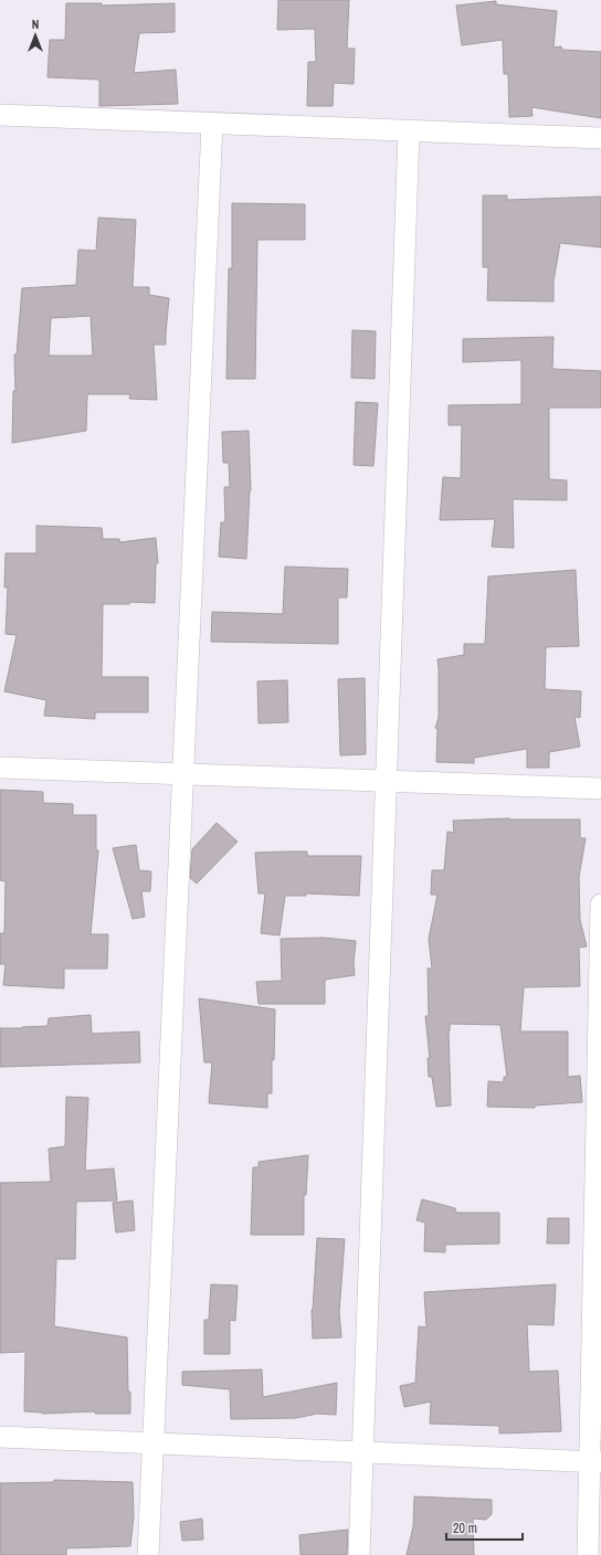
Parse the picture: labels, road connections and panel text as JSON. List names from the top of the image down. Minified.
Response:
{"scale_bar":"20 m","north":"top"}
